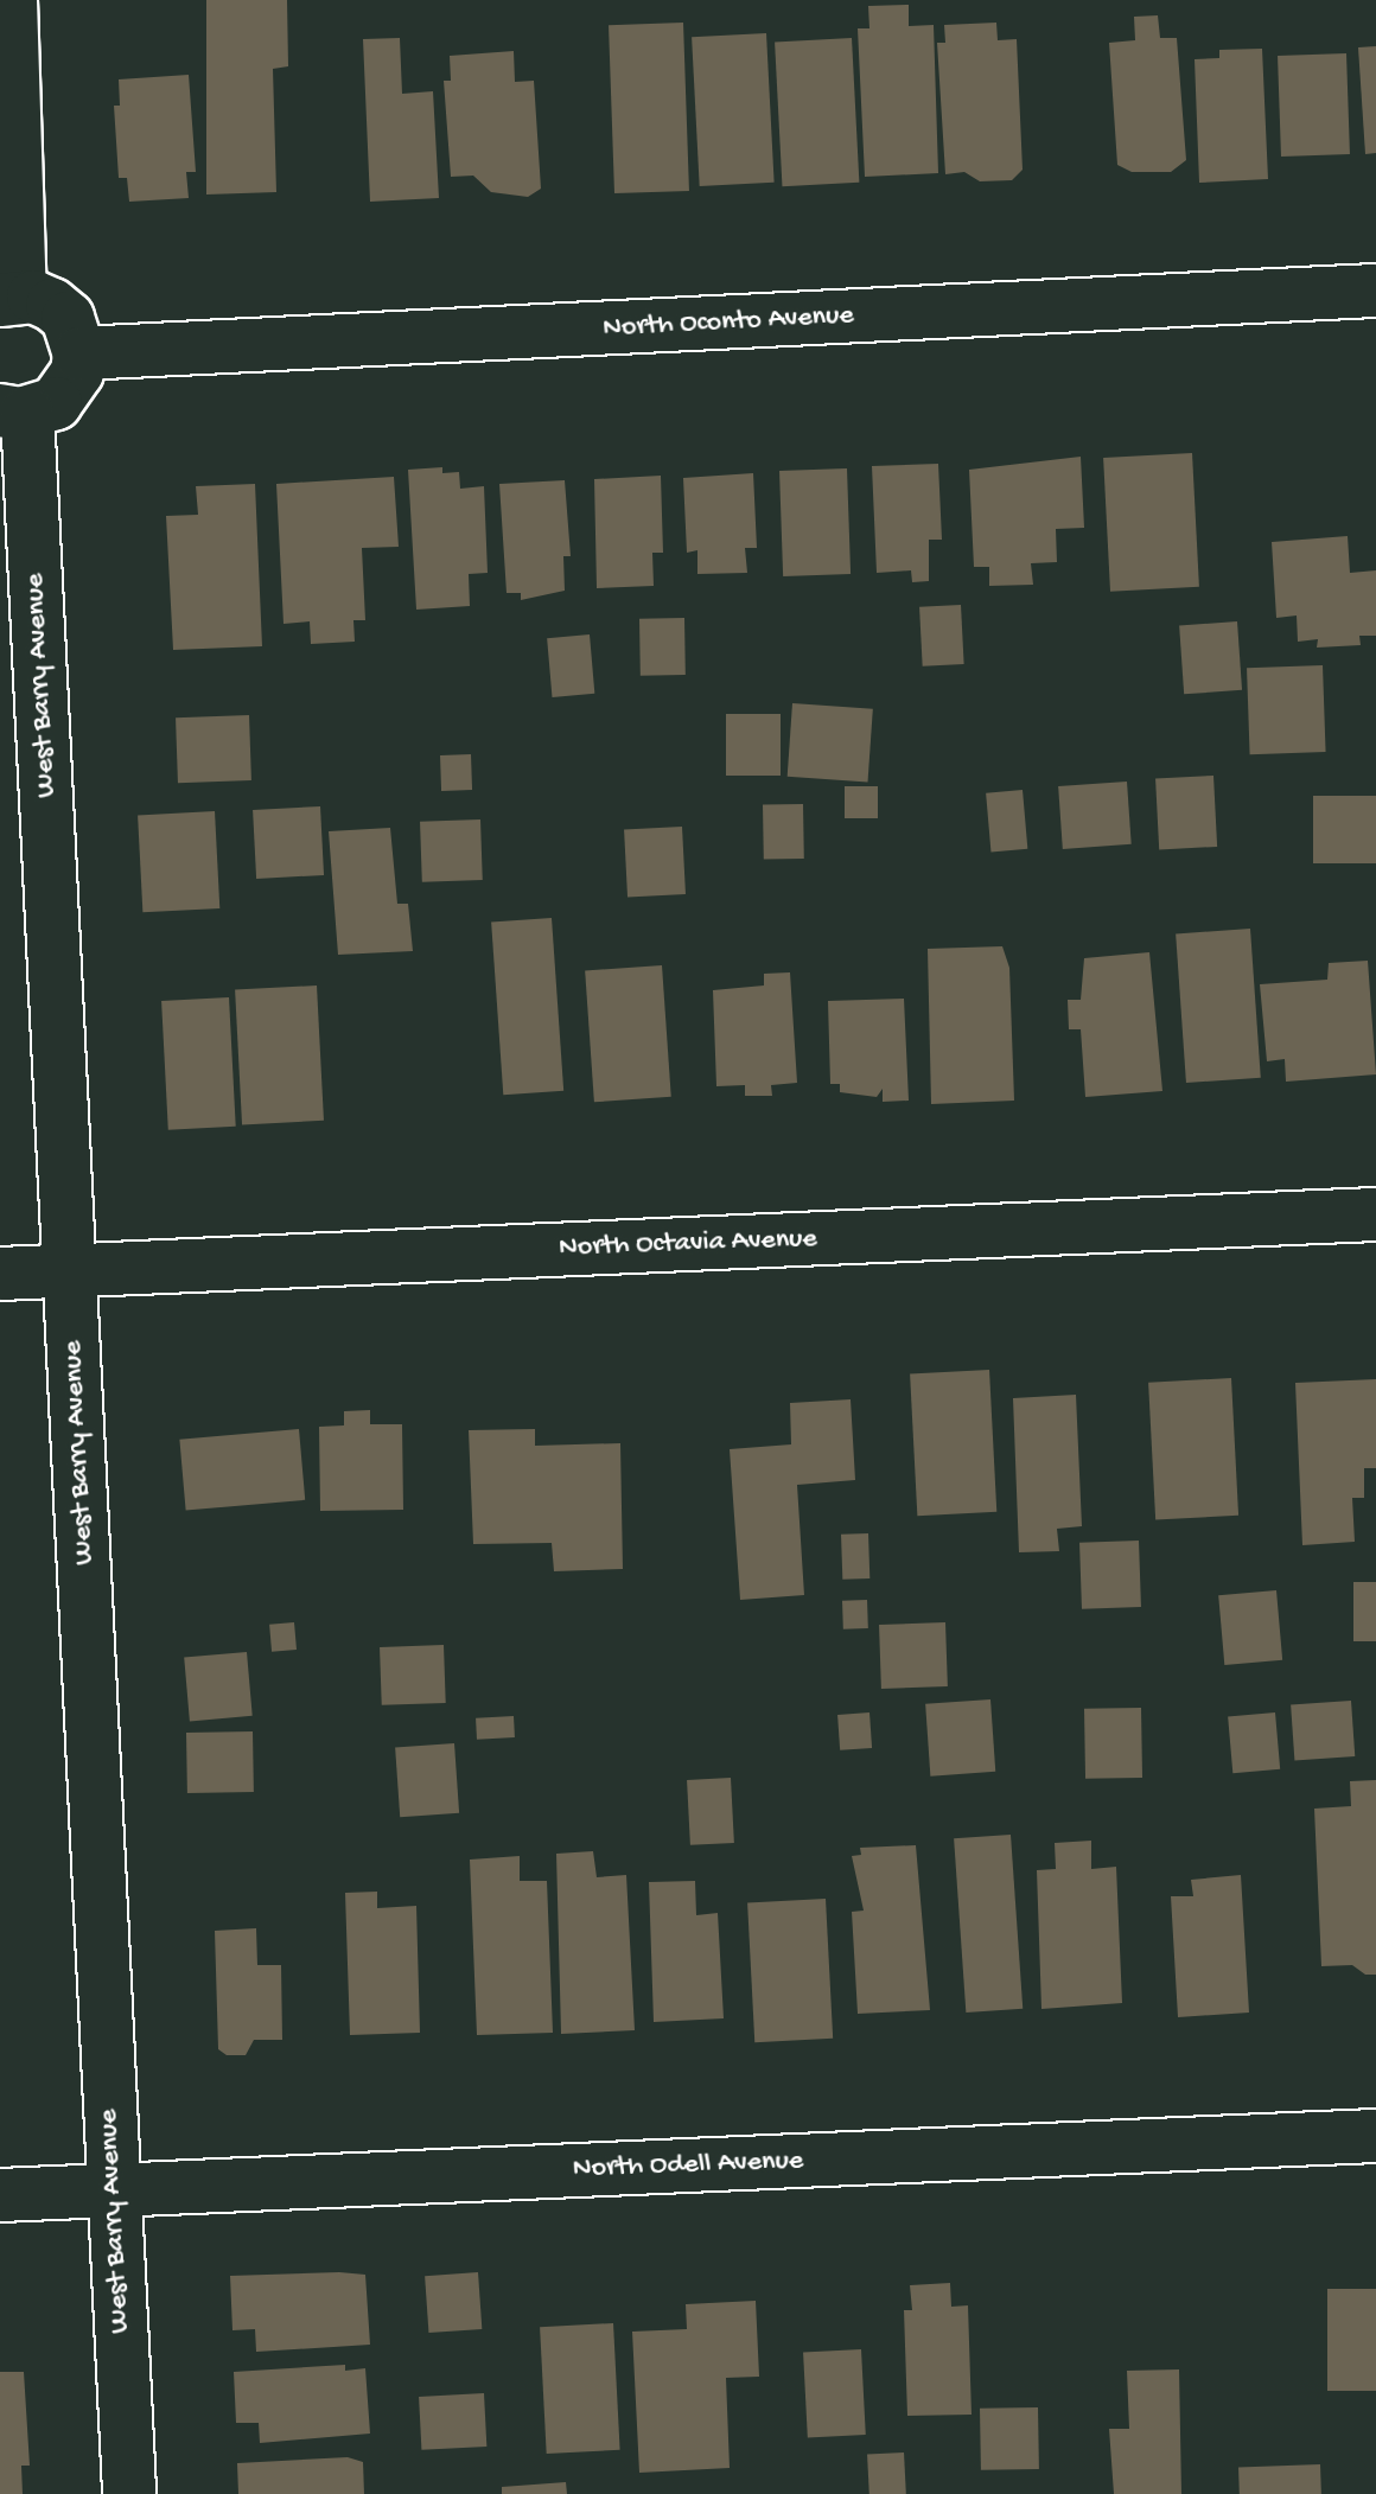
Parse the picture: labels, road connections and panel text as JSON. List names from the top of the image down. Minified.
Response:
{"streets":{"street":["North Oconto Avenue","West Barry Avenue","North Octavia Avenue","North Odell Avenue"]},"crossings":[["West Barry Avenue","North Octavia Avenue"],["West Barry Avenue","North Odell Avenue"]]}
